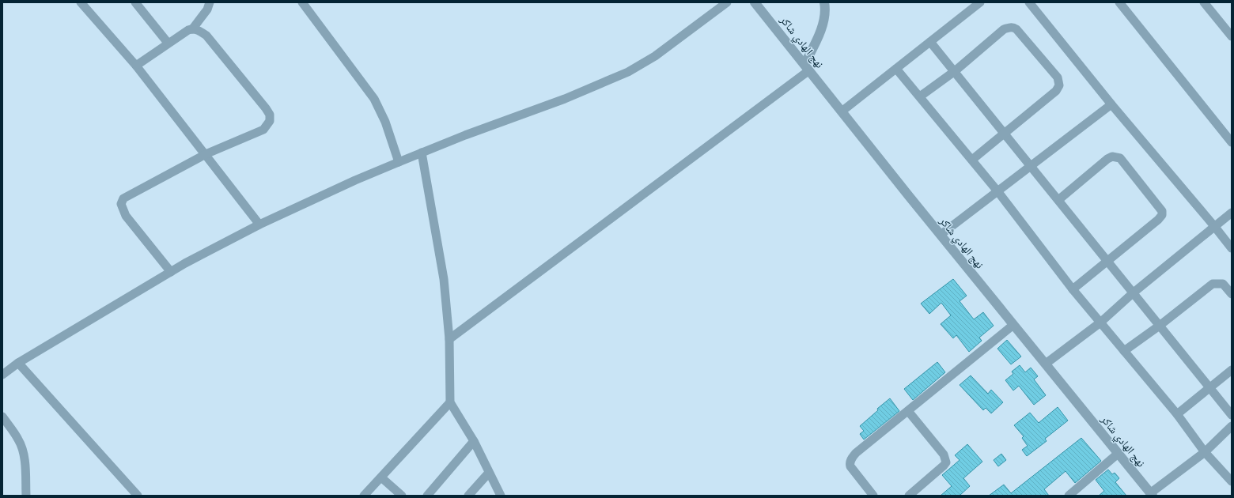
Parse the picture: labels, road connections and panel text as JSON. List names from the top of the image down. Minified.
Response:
{"streets":{"street":["نهج الهادي شاكر"]}}
